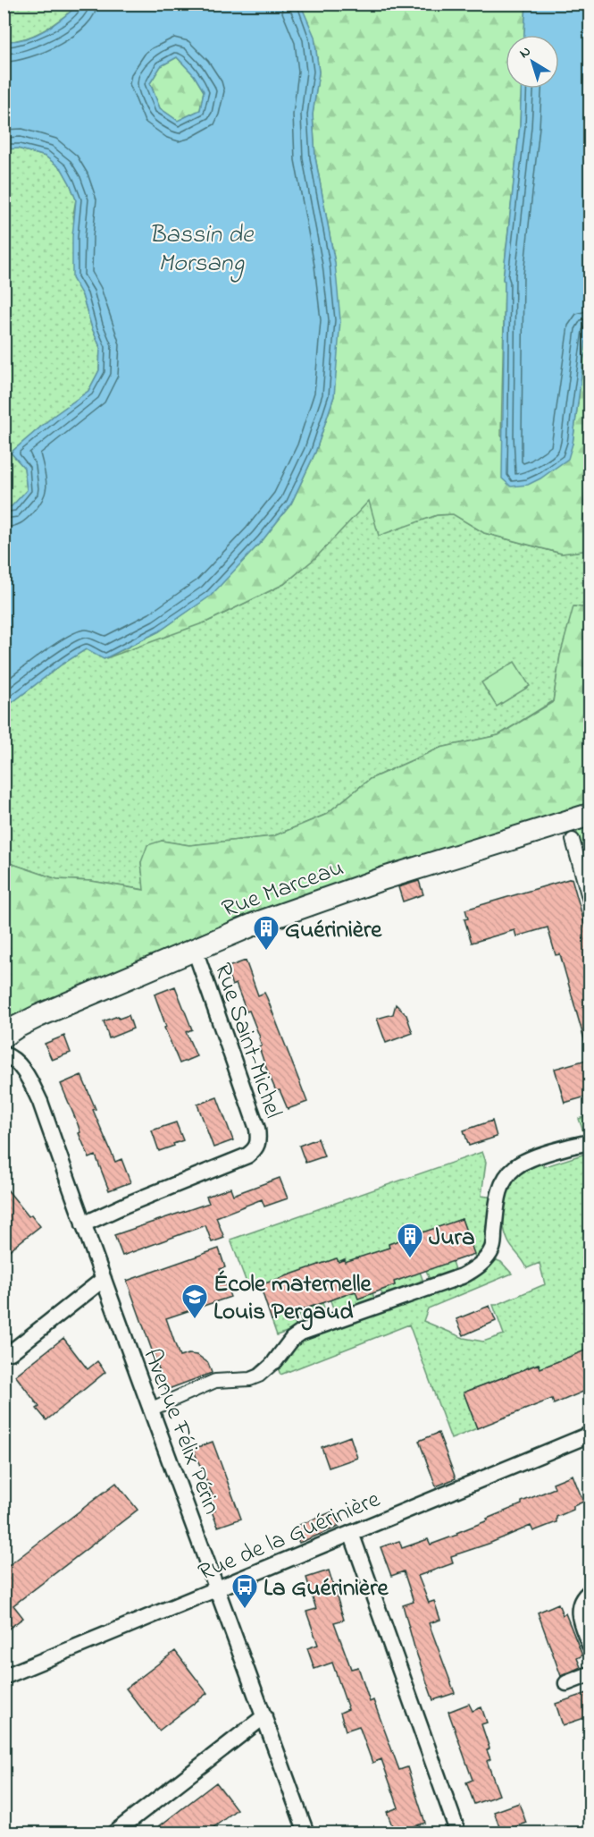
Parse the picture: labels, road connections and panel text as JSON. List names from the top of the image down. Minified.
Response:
{"streets":{"main road":["Rue Marceau"],"street":["Rue Saint-Michel","Avenue Félix Périn","Rue de la Guérinière"]},"crossings":[["Rue Marceau","Rue Saint-Michel"],["Rue Saint-Michel","Avenue Félix Périn"],["Avenue Félix Périn","Rue de la Guérinière"]],"water":["Bassin de Morsang"],"places":{"building":["Guérinière","Jura"],"school or university":["École maternelle Louis Pergaud"],"bus stop":["La Guérinière"]},"north":"top left"}
